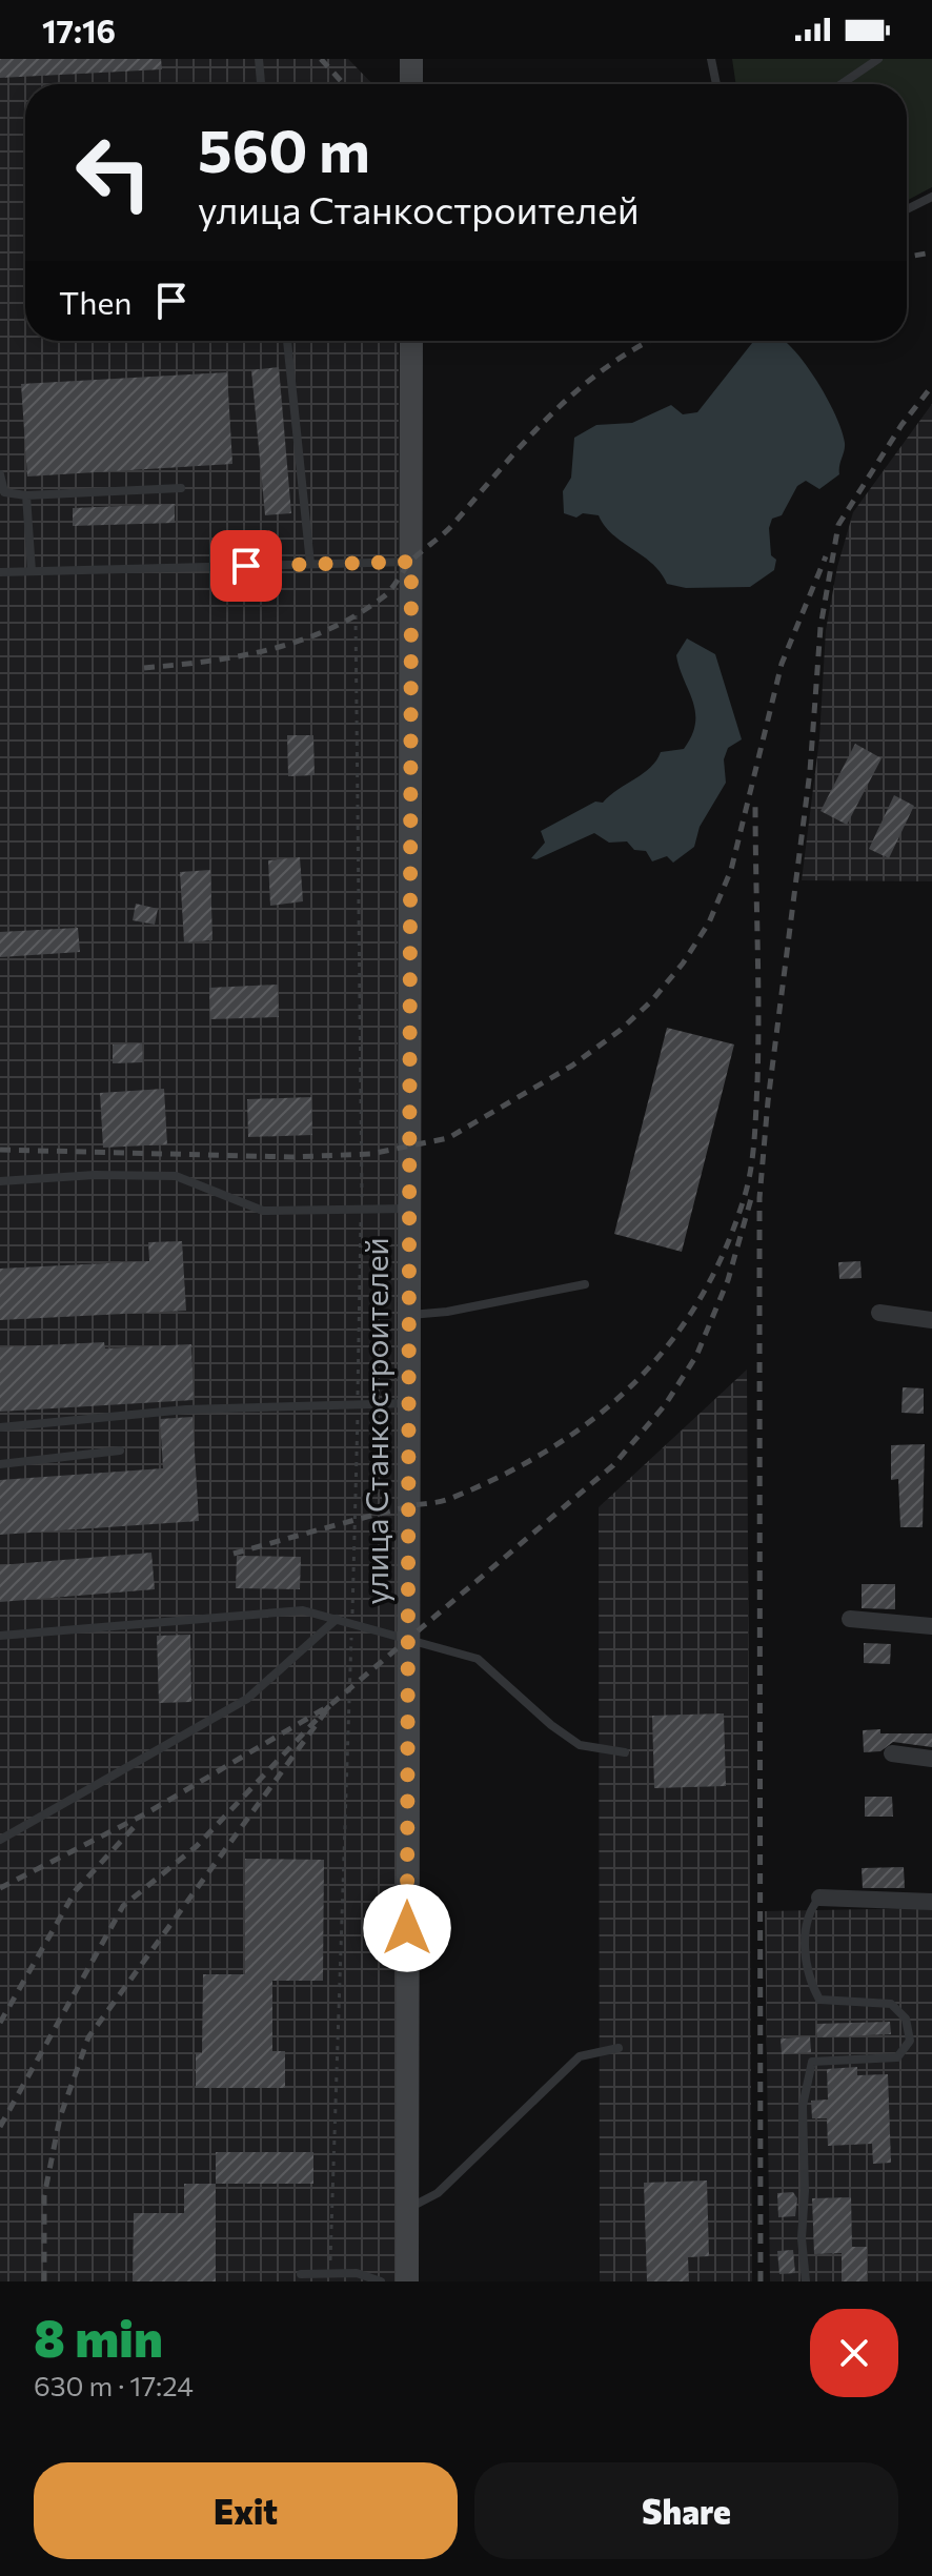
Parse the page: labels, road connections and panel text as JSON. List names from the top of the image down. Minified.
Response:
{"streets":{"main road":["улица Станкостроителей"]},"page":{"status":"17:16","turn":["560 m","улица Станкостроителей"],"then":"Then","heading":["8 min","630 m · 17:24"],"buttons":["Exit","Share"]}}
